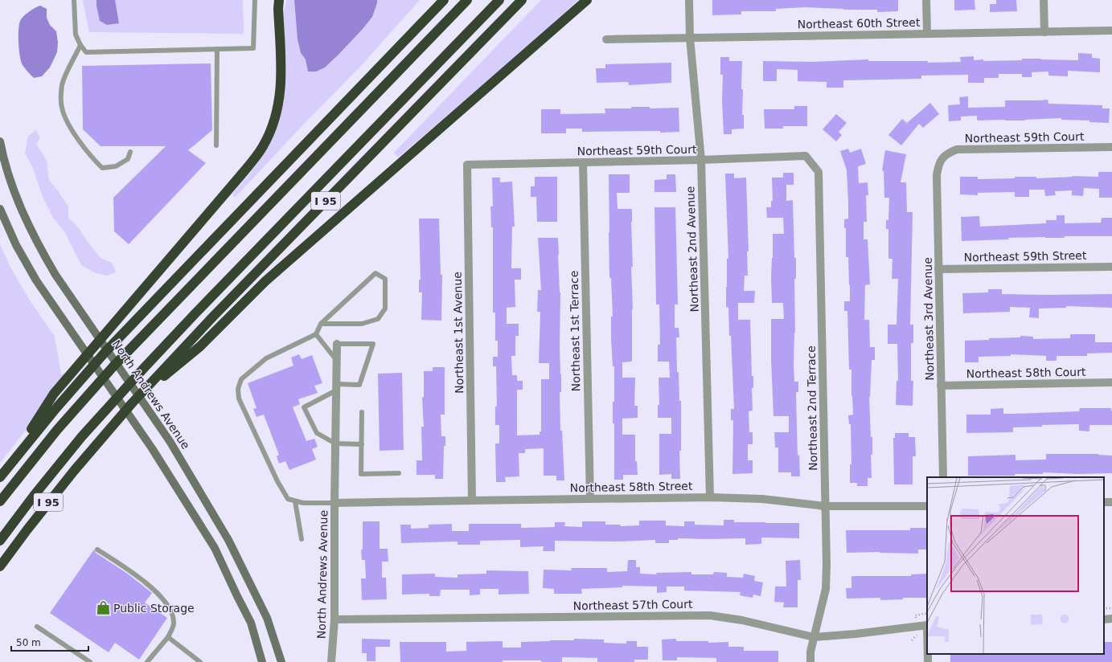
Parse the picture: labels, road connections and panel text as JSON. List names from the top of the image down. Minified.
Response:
{"streets":{"highway":["I 95"],"main road":["North Andrews Avenue"],"street":["Northeast 60th Street","Northeast 59th Court","Northeast 2nd Avenue","Northeast 59th Street","Northeast 3rd Avenue","Northeast 1st Terrace","Northeast 1st Avenue","Northeast 58th Court","Northeast 2nd Terrace","Northeast 58th Street","Northeast 57th Court"]},"crossings":[["Northeast 60th Street","Northeast 2nd Avenue"],["Northeast 59th Court","Northeast 2nd Avenue"],["Northeast 59th Court","Northeast 3rd Avenue"],["Northeast 59th Court","Northeast 1st Terrace"],["Northeast 59th Court","Northeast 1st Avenue"],["Northeast 59th Court","Northeast 2nd Terrace"],["Northeast 2nd Avenue","Northeast 58th Street"],["Northeast 59th Street","Northeast 3rd Avenue"],["Northeast 3rd Avenue","Northeast 58th Court"],["Northeast 1st Terrace","Northeast 58th Street"],["Northeast 1st Avenue","Northeast 58th Street"],["North Andrews Avenue","Northeast 58th Street"],["North Andrews Avenue","Northeast 57th Court"],["Northeast 2nd Terrace","Northeast 58th Street"],["Northeast 2nd Terrace","Northeast 57th Court"]],"places":{"shop":["Public Storage"]},"scale_bar":"50 m"}
